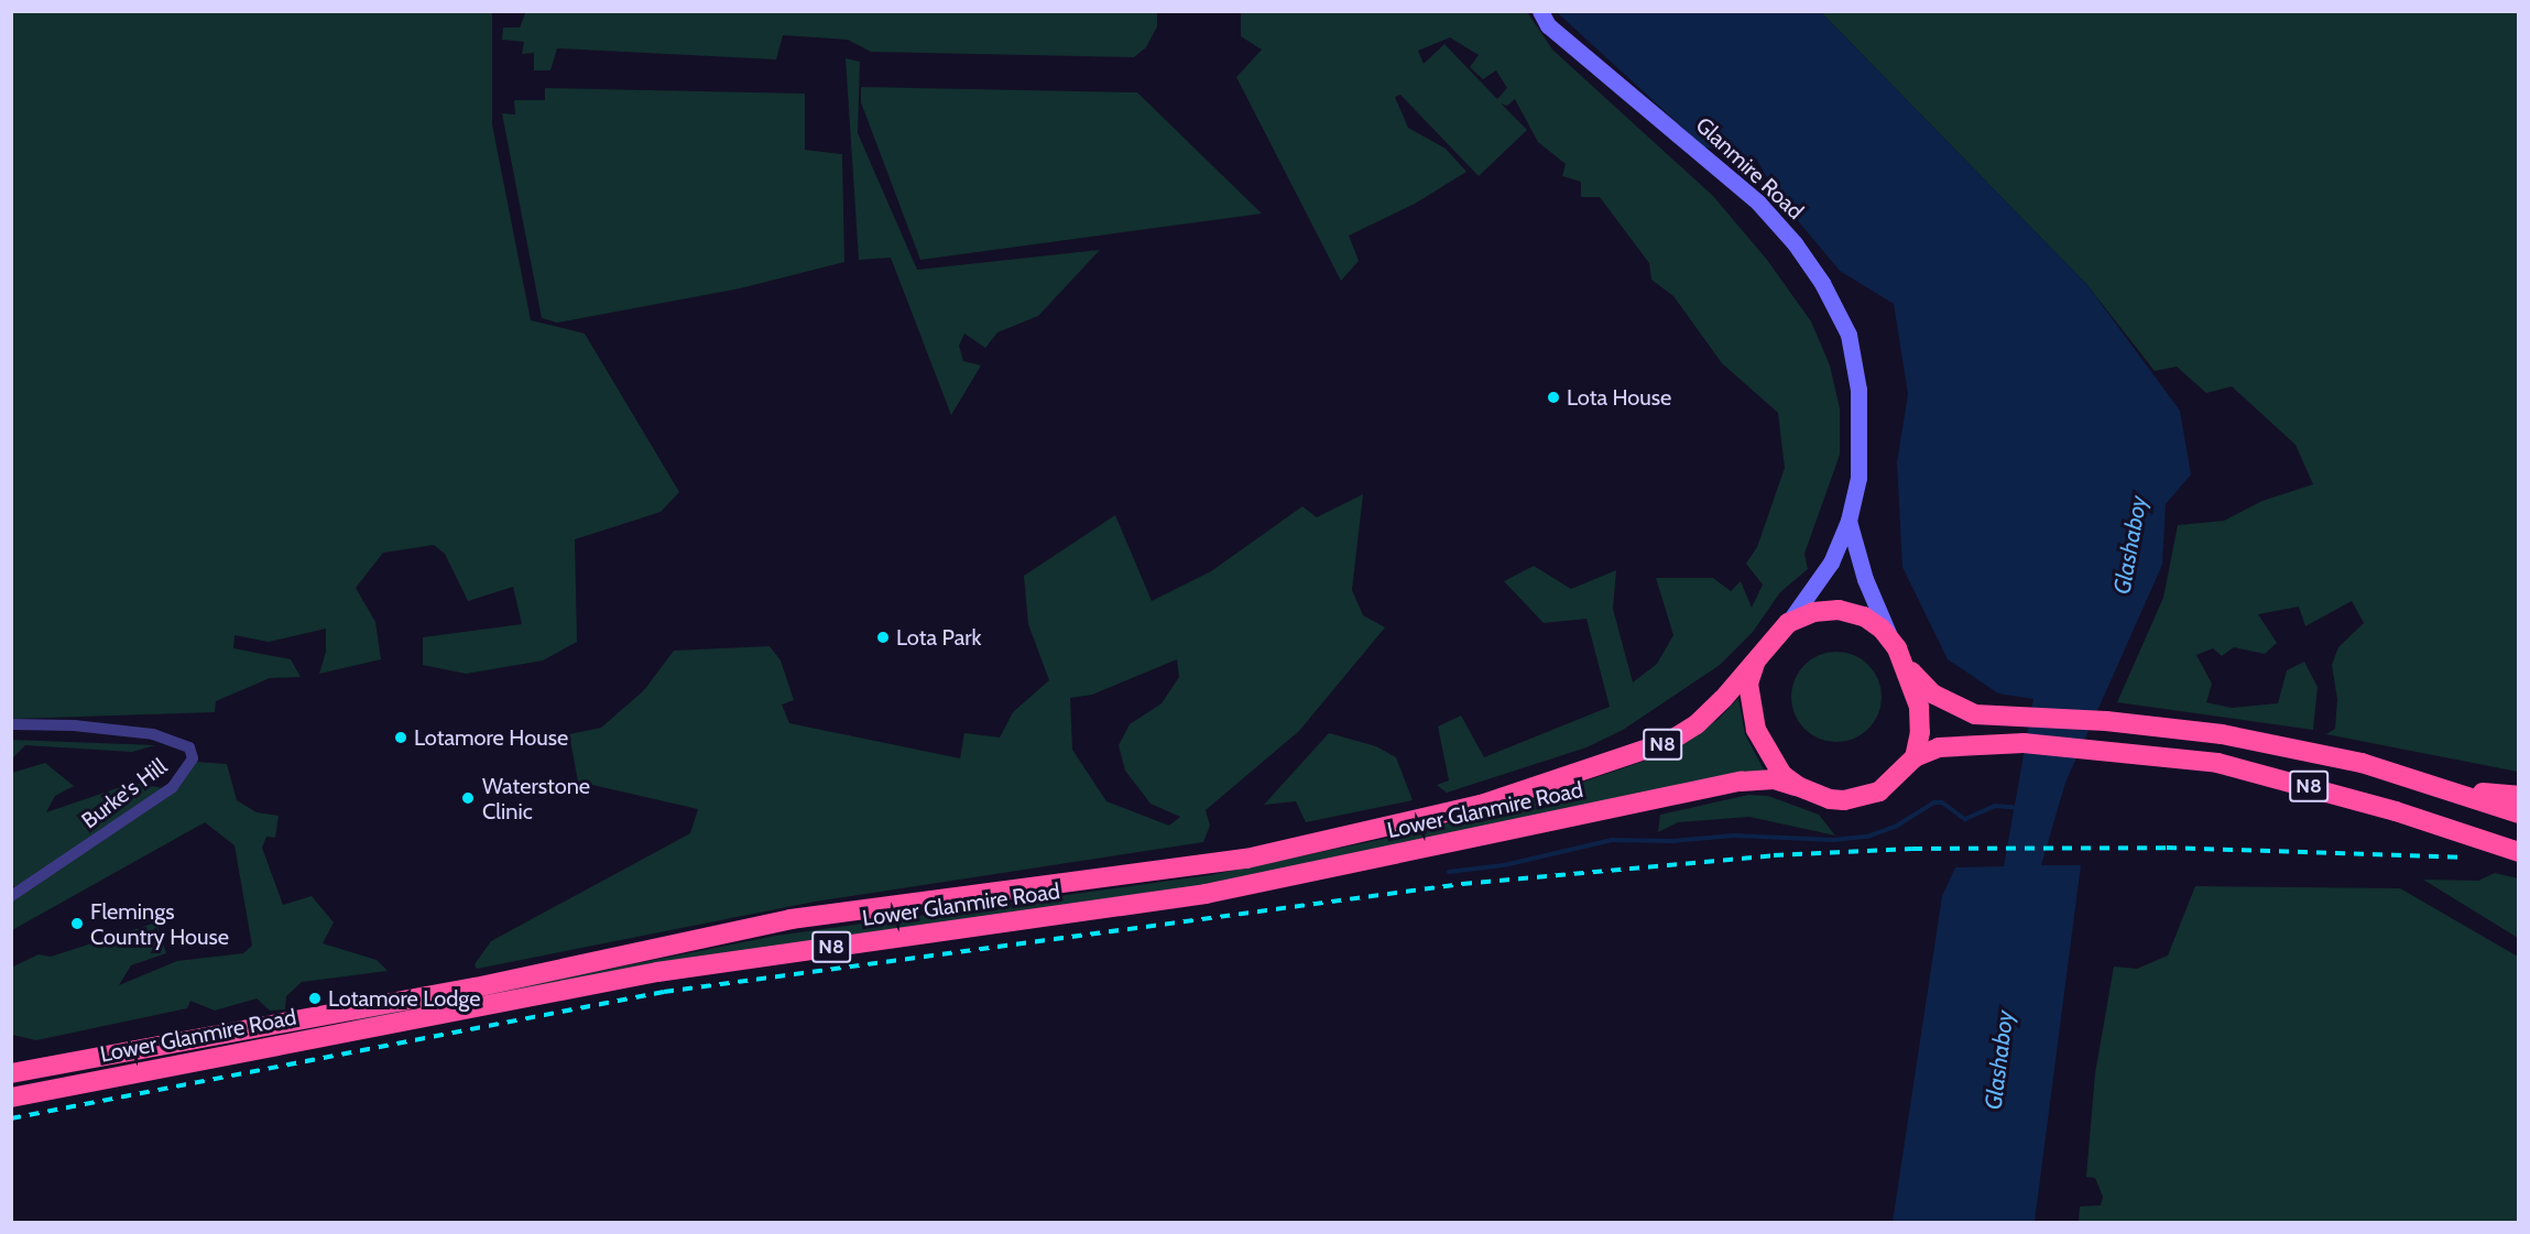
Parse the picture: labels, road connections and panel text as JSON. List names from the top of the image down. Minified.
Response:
{"streets":{"highway":["N8","Lower Glanmire Road"],"main road":["Glanmire Road"],"street":["Burke's Hill"]},"crossings":[["Glanmire Road","N8"],["Glanmire Road","Lower Glanmire Road"],["N8","Lower Glanmire Road"]],"water":["Glashaboy"],"places":["Lota House","Lota Park","Lotamore House","Waterstone Clinic","Flemings Country House","Lotamore Lodge"]}
